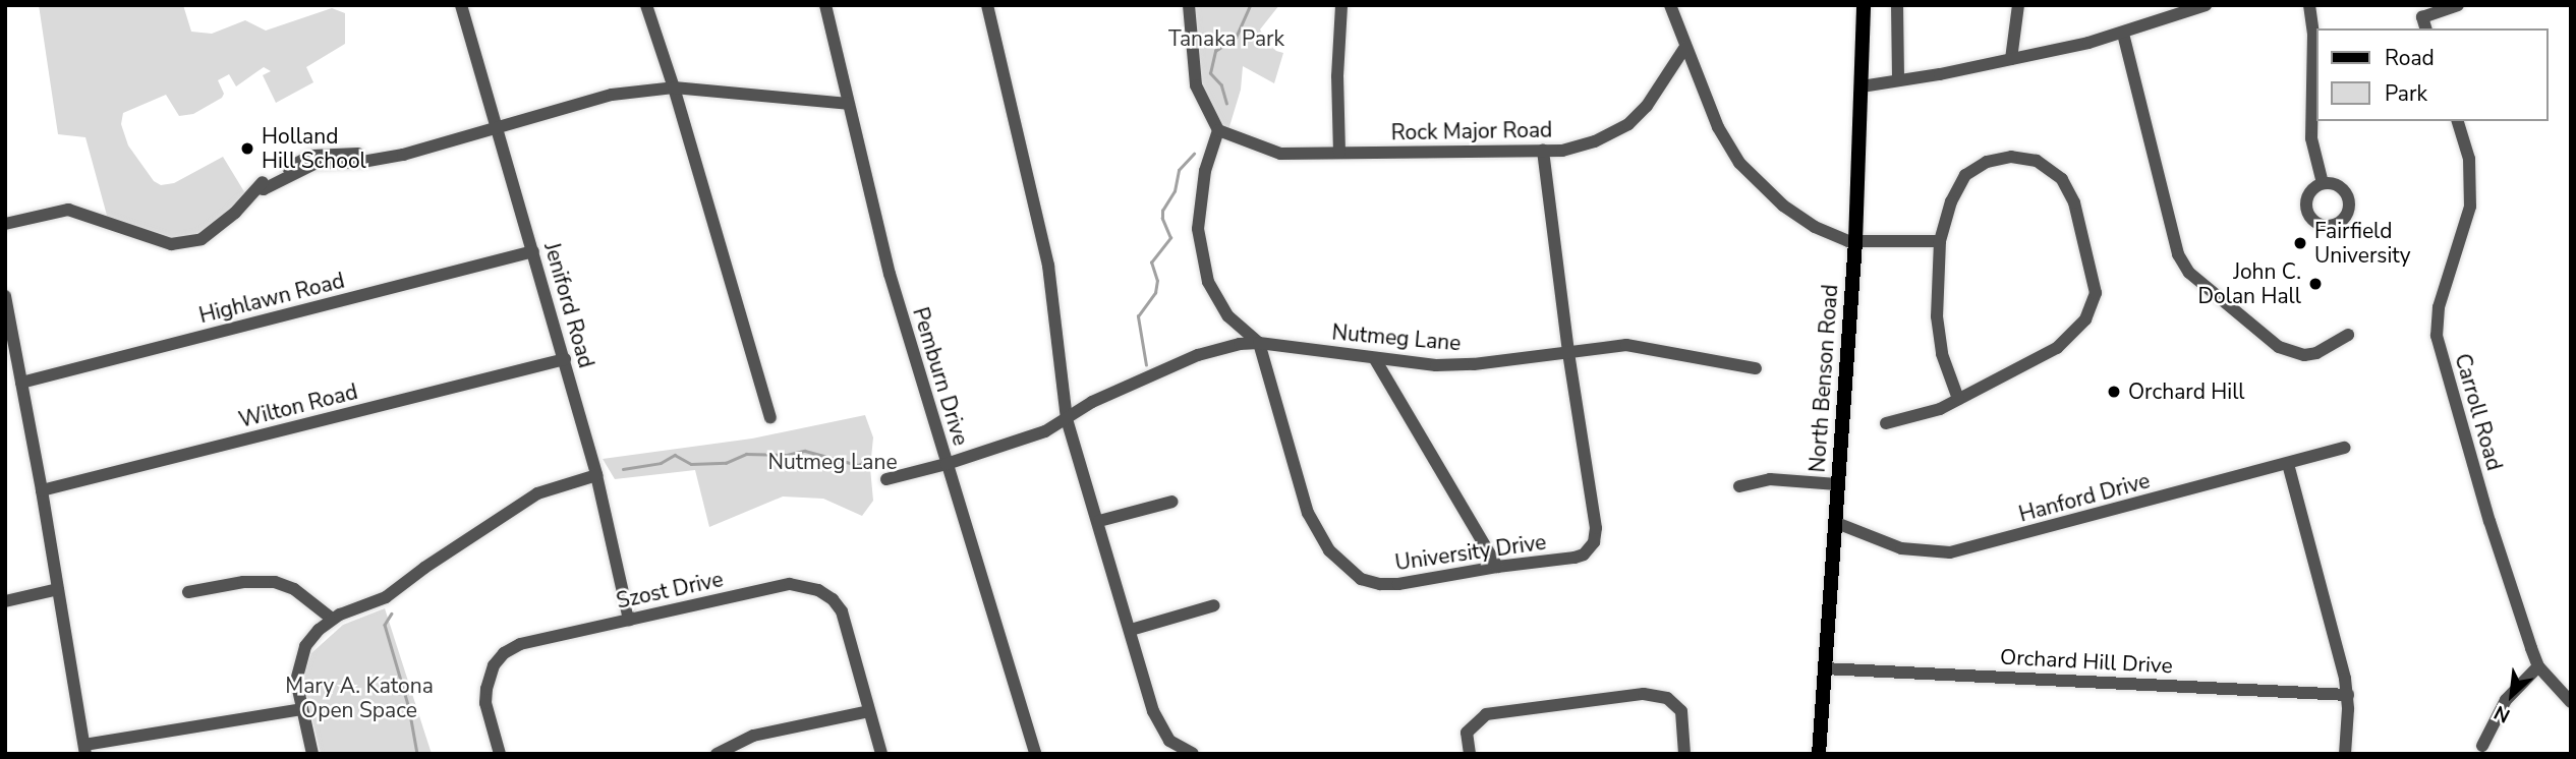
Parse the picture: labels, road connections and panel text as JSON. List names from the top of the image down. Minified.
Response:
{"streets":{"main road":["North Benson Road"],"street":["Rock Major Road","Highlawn Road","Jeniford Road","Nutmeg Lane","Pemburn Drive","Wilton Road","Carroll Road","Hanford Drive","University Drive","Szost Drive","Orchard Hill Drive"]},"crossings":[["Highlawn Road","Jeniford Road"],["Jeniford Road","Wilton Road"],["Jeniford Road","Szost Drive"],["Nutmeg Lane","Pemburn Drive"],["Nutmeg Lane","University Drive"],["North Benson Road","Hanford Drive"],["North Benson Road","Orchard Hill Drive"]],"parks":["Tanaka Park","Nutmeg Lane","Mary A. Katona Open Space"],"places":["Holland Hill School","Fairfield University","John C. Dolan Hall","Orchard Hill"],"legend":["Road","Park"],"north":"bottom left"}
